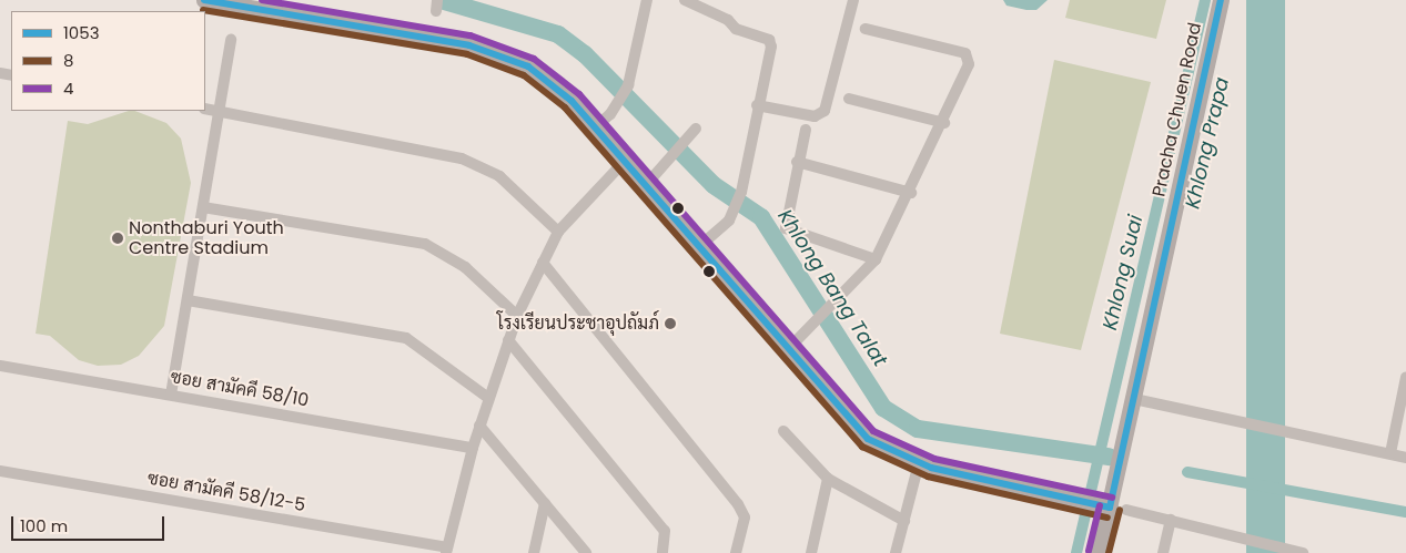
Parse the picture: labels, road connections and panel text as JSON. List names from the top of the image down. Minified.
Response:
{"streets":{"main road":["Pracha Chuen Road"],"street":["ซอย สามัคคี 58/10","ซอย สามัคคี 58/12-5"]},"water":["Khlong Prapa","Khlong Suai","Khlong Bang Talat"],"places":["Nonthaburi Youth Centre Stadium","โรงเรียนประชาอุปถัมภ์"],"lines":["transit line 1053","transit line 4","transit line 8"],"legend":["1053","8","4"],"scale_bar":"100 m"}
